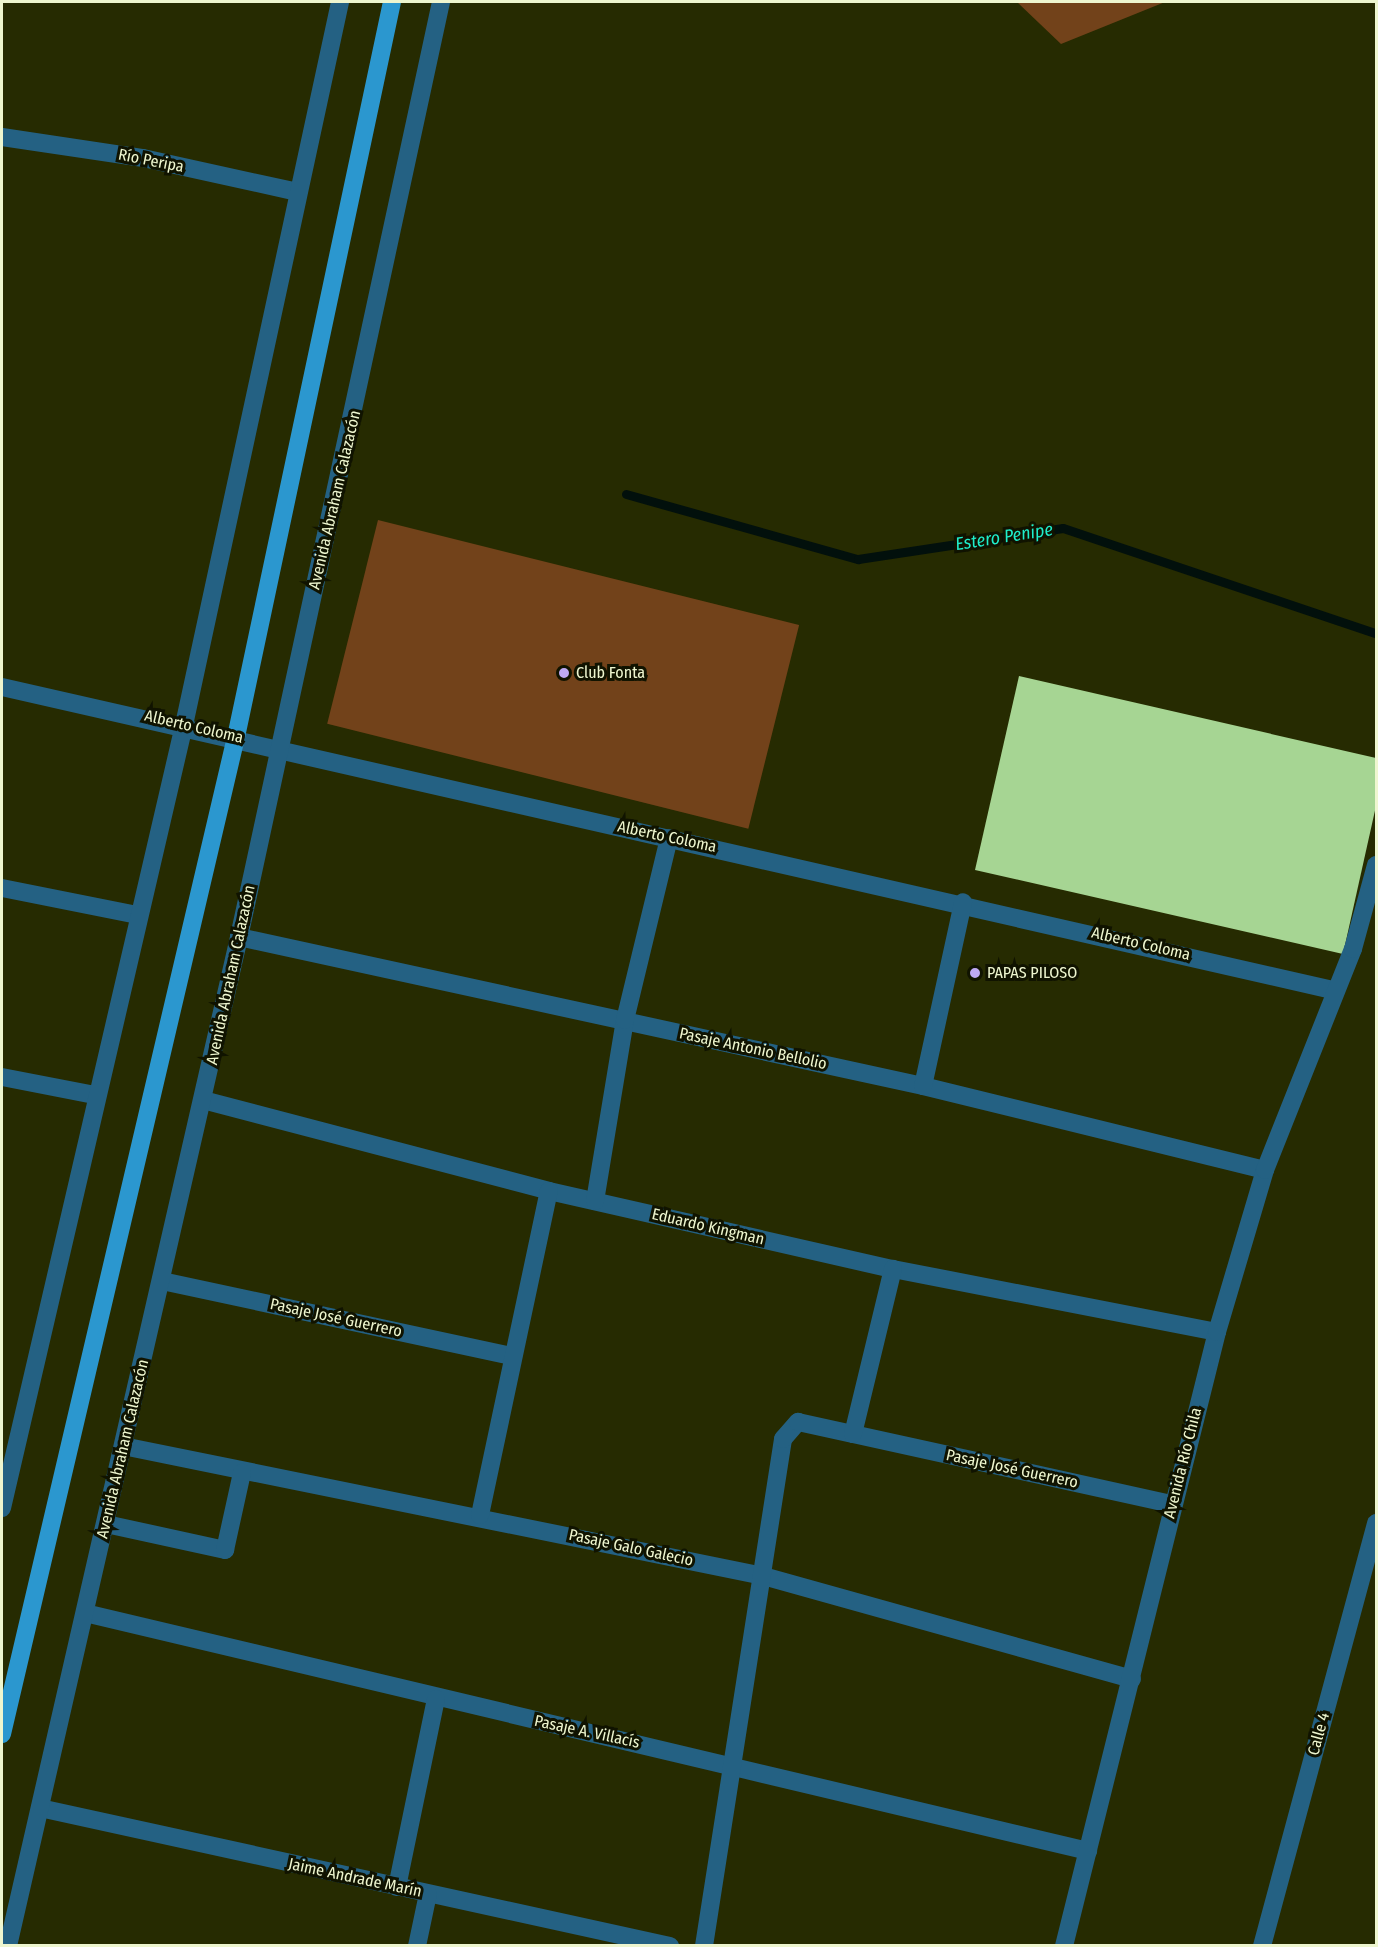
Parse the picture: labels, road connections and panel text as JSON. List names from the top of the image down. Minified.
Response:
{"streets":{"street":["Río Peripa","Avenida Abraham Calazacón","Alberto Coloma","Pasaje Antonio Bellolio","Eduardo Kingman","Pasaje José Guerrero","Avenida Río Chila","Pasaje Galo Galecio","Pasaje A. Villacís","Calle 4","Jaime Andrade Marín"]},"crossings":[["Avenida Abraham Calazacón","Alberto Coloma"],["Avenida Abraham Calazacón","Pasaje Antonio Bellolio"],["Avenida Abraham Calazacón","Eduardo Kingman"],["Avenida Abraham Calazacón","Pasaje José Guerrero"],["Avenida Abraham Calazacón","Pasaje Galo Galecio"],["Avenida Abraham Calazacón","Pasaje A. Villacís"],["Avenida Abraham Calazacón","Jaime Andrade Marín"],["Alberto Coloma","Avenida Río Chila"],["Pasaje Antonio Bellolio","Avenida Río Chila"],["Eduardo Kingman","Avenida Río Chila"],["Pasaje José Guerrero","Avenida Río Chila"],["Pasaje José Guerrero","Pasaje Galo Galecio"],["Pasaje José Guerrero","Pasaje A. Villacís"],["Avenida Río Chila","Pasaje Galo Galecio"],["Avenida Río Chila","Pasaje A. Villacís"]],"water":["Estero Penipe"],"places":["Club Fonta","PAPAS PILOSO"]}
